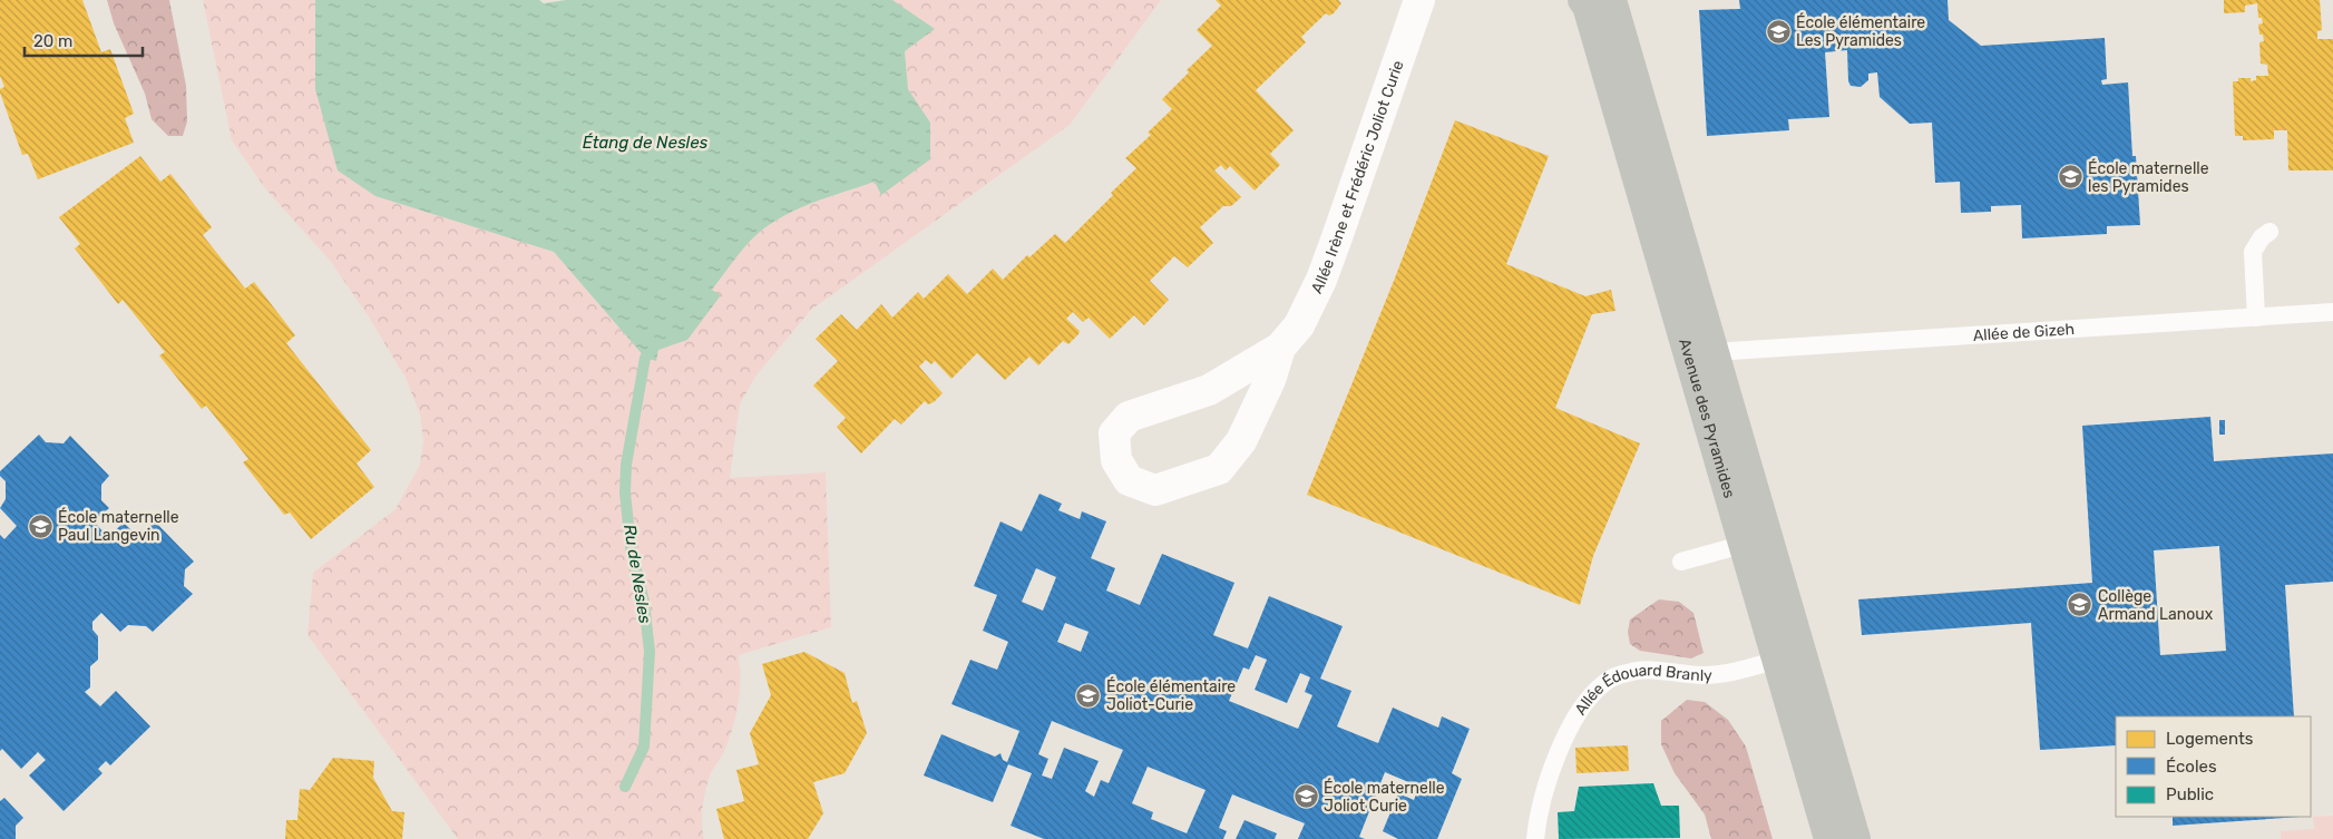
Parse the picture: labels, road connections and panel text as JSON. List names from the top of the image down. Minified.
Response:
{"streets":{"main road":["Avenue des Pyramides"],"street":["Allée Irène et Frédéric Joliot Curie"],"lane":["Allée de Gizeh","Allée Édouard Branly"]},"crossings":[["Allée de Gizeh","Avenue des Pyramides"],["Avenue des Pyramides","Allée Édouard Branly"]],"water":["Étang de Nesles","Ru de Nesles"],"places":{"school or university":["École élémentaire Les Pyramides","École maternelle les Pyramides","École maternelle Paul Langevin","Collège Armand Lanoux","École élémentaire Joliot-Curie","École maternelle Joliot Curie"]},"legend":["Logements","Écoles","Public"],"scale_bar":"20 m"}
